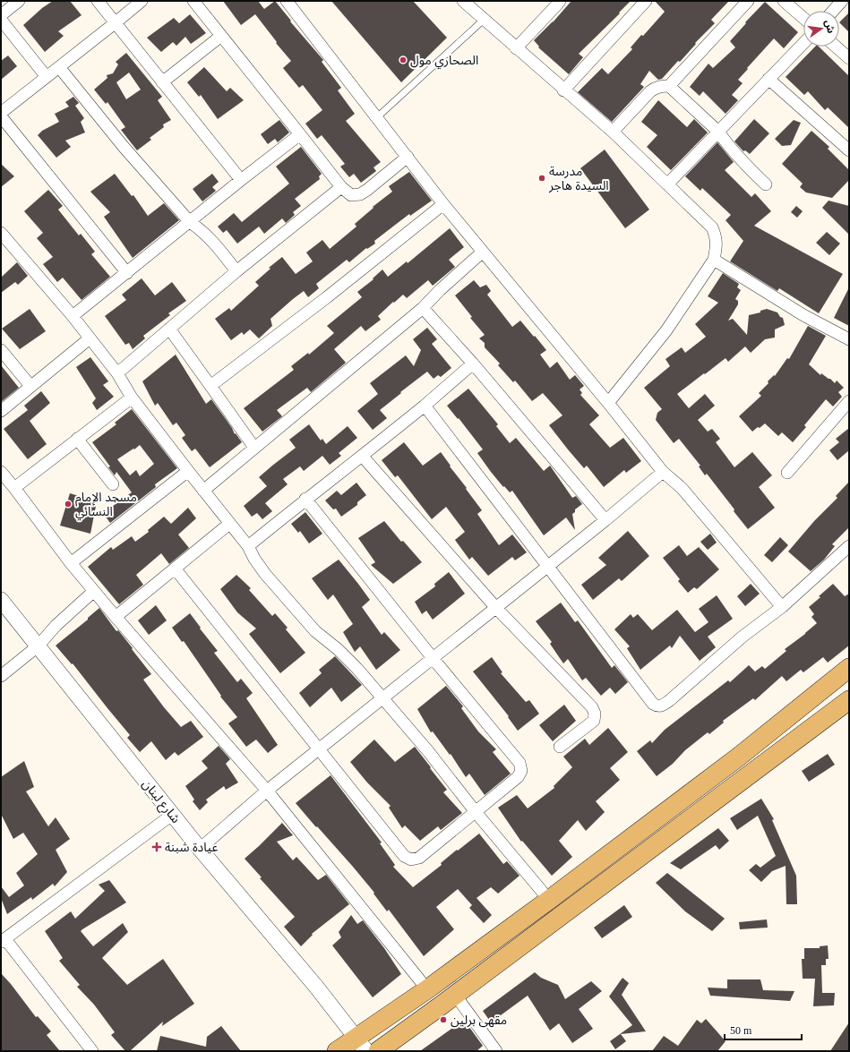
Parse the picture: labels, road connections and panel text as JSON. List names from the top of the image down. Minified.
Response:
{"streets":{"street":["شارع لبنان"]},"places":{"other":["الصحاري مول","مدرسة السيدة هاجر","مسجد الإمام النسائي","مقهى برلين"],"health":["عيادة شبنة"]},"scale_bar":"50 m","north":"right"}
